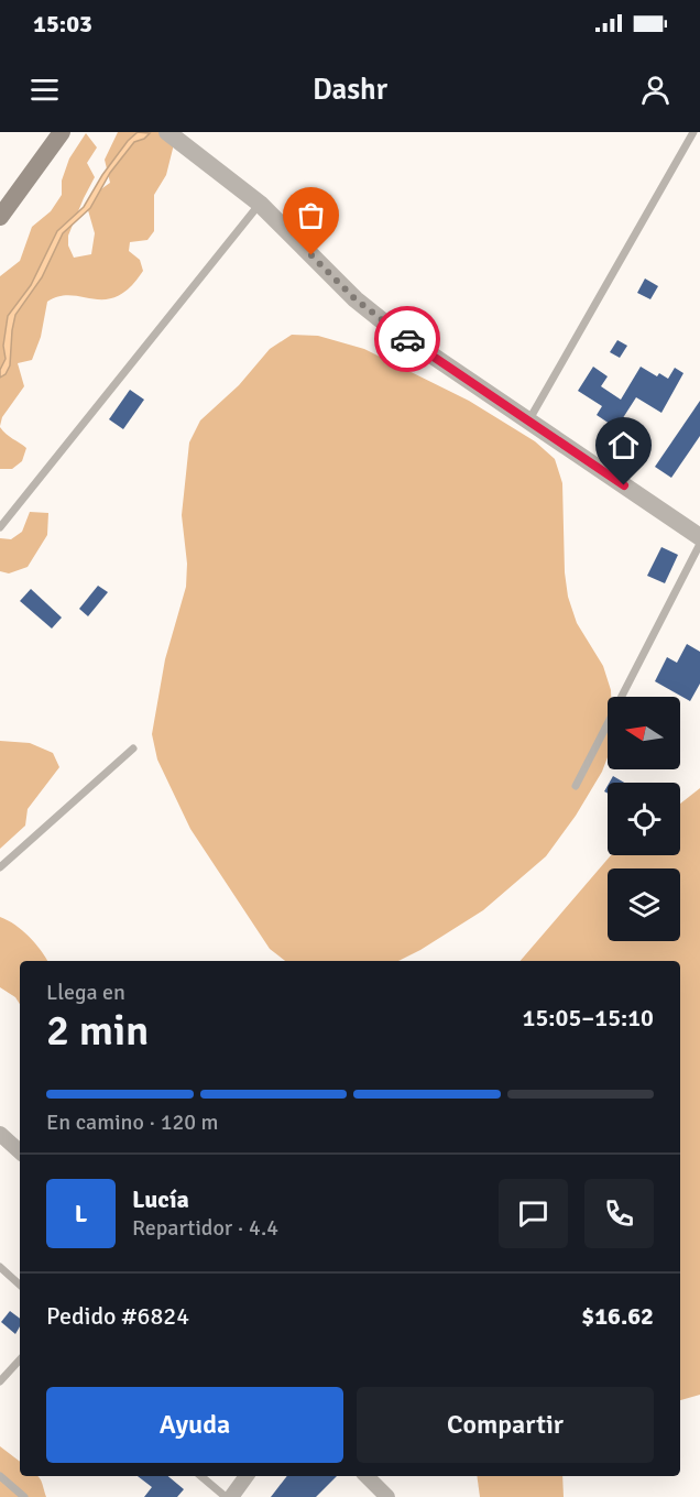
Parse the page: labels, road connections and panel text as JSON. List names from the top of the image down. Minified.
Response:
{"north":"left","page":{"status":"15:03","header":"Dashr","heading":["2 min","Llega en","15:05–15:10"],"panel":["Lucía","Repartidor · 4.4","Pedido #6824","$16.62"],"bar":"En camino · 120 m","round":"L","buttons":["Ayuda","Compartir"]}}
